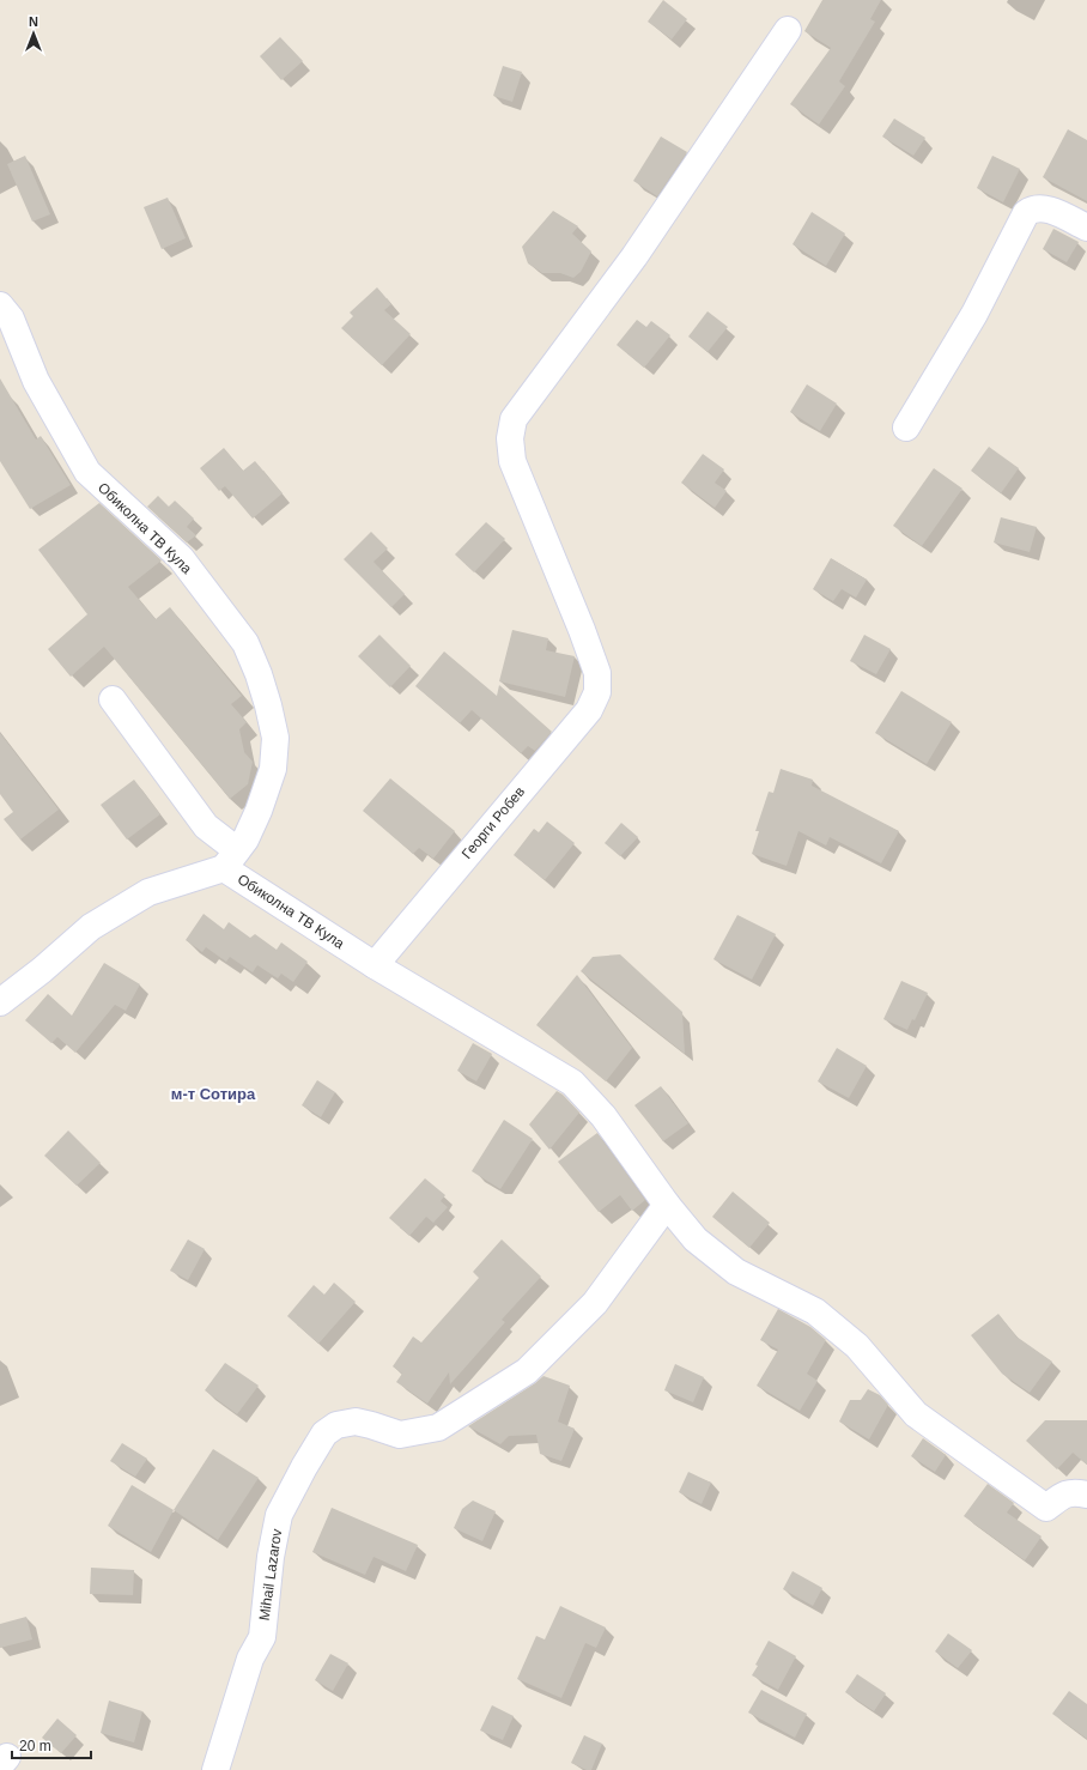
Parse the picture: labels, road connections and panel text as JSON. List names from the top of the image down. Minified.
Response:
{"streets":{"street":["Обиколна ТВ Кула","Георги Робев","Mihail Lazarov"]},"crossings":[["Обиколна ТВ Кула","Георги Робев"],["Обиколна ТВ Кула","Mihail Lazarov"]],"districts":["м-т Сотира"],"scale_bar":"20 m","north":"top"}
